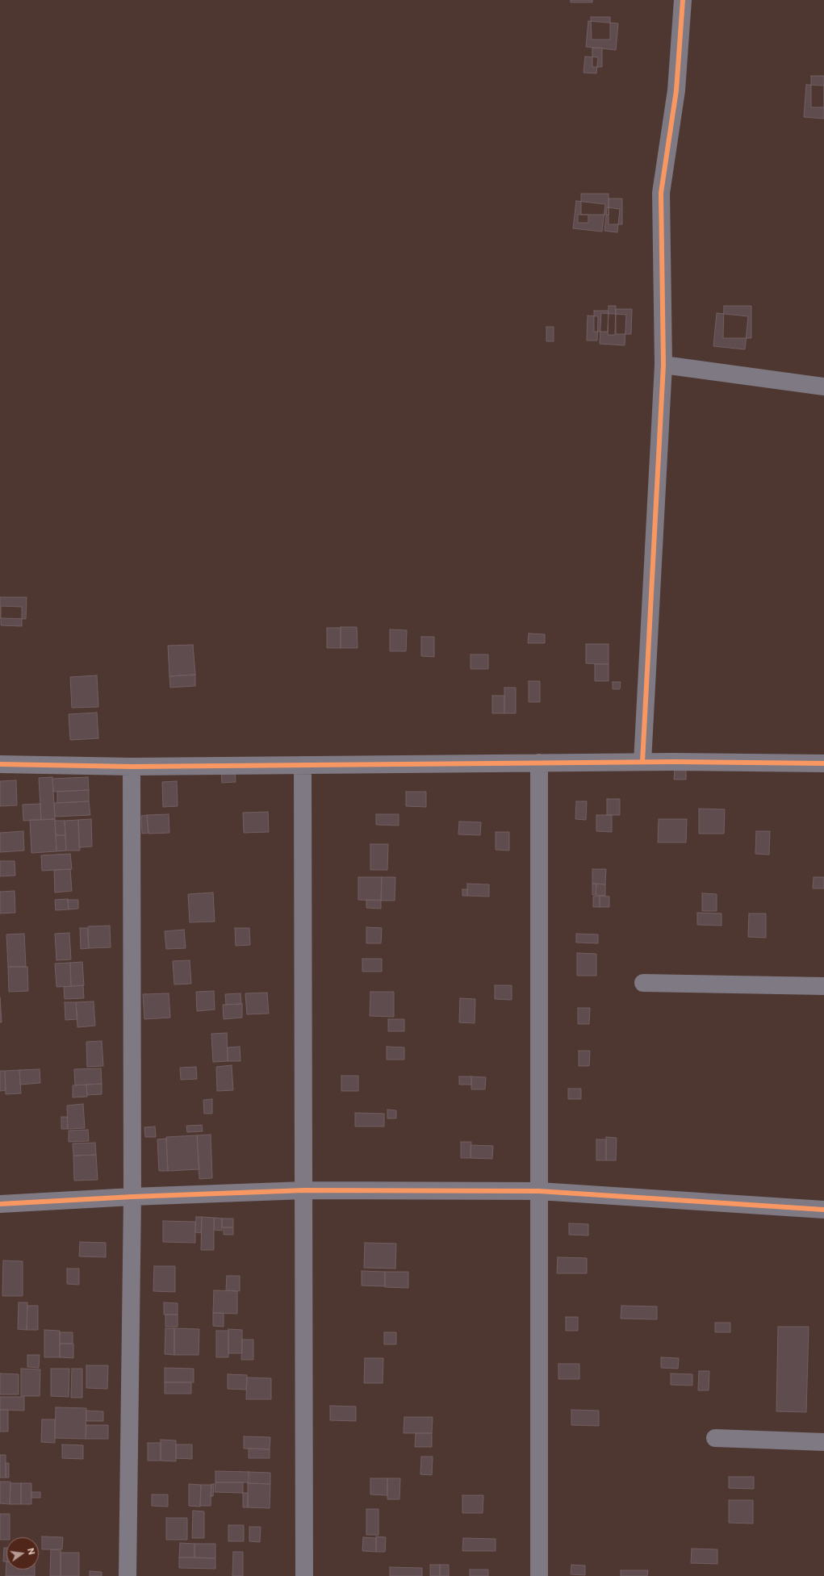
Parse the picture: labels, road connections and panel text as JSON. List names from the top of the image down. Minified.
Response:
{"north":"right"}
